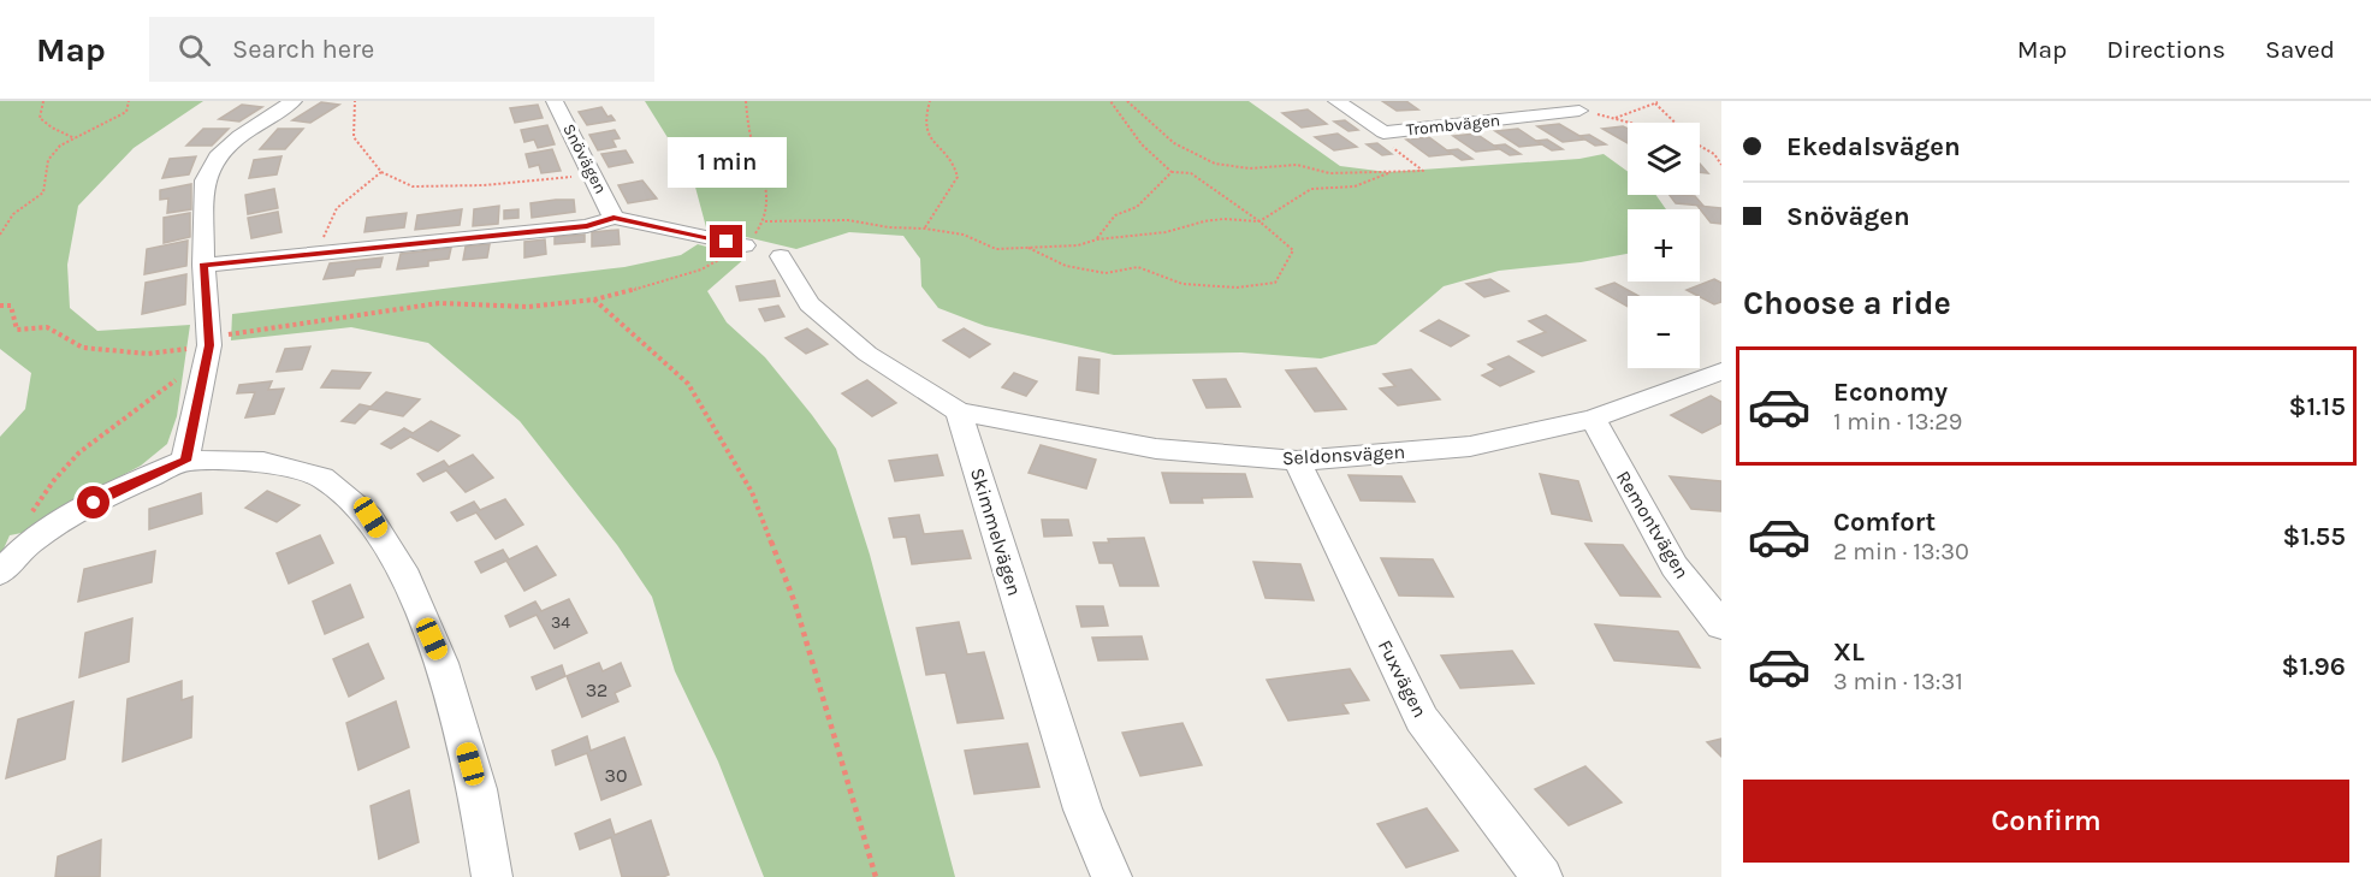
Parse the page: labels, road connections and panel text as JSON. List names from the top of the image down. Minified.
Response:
{"streets":{"street":["Trombvägen","Snövägen","Seldonsvägen","Remontvägen","Skimmelvägen","Fuxvägen"]},"crossings":[["Seldonsvägen","Remontvägen"],["Seldonsvägen","Skimmelvägen"],["Seldonsvägen","Fuxvägen"]],"house_numbers":["34","32","30"],"page":{"header":"Map","search":"Search here","nav":["Map","Directions","Saved"],"banner":["Ekedalsvägen","Snövägen"],"map_buttons":["+","−"],"bubble":"1 min","heading":"Choose a ride","list":[{"name":"Economy","note":"1 min · 13:29","value":"$1.15"},{"name":"Comfort","note":"2 min · 13:30","value":"$1.55"},{"name":"XL","note":"3 min · 13:31","value":"$1.96"}],"buttons":"Confirm"}}
